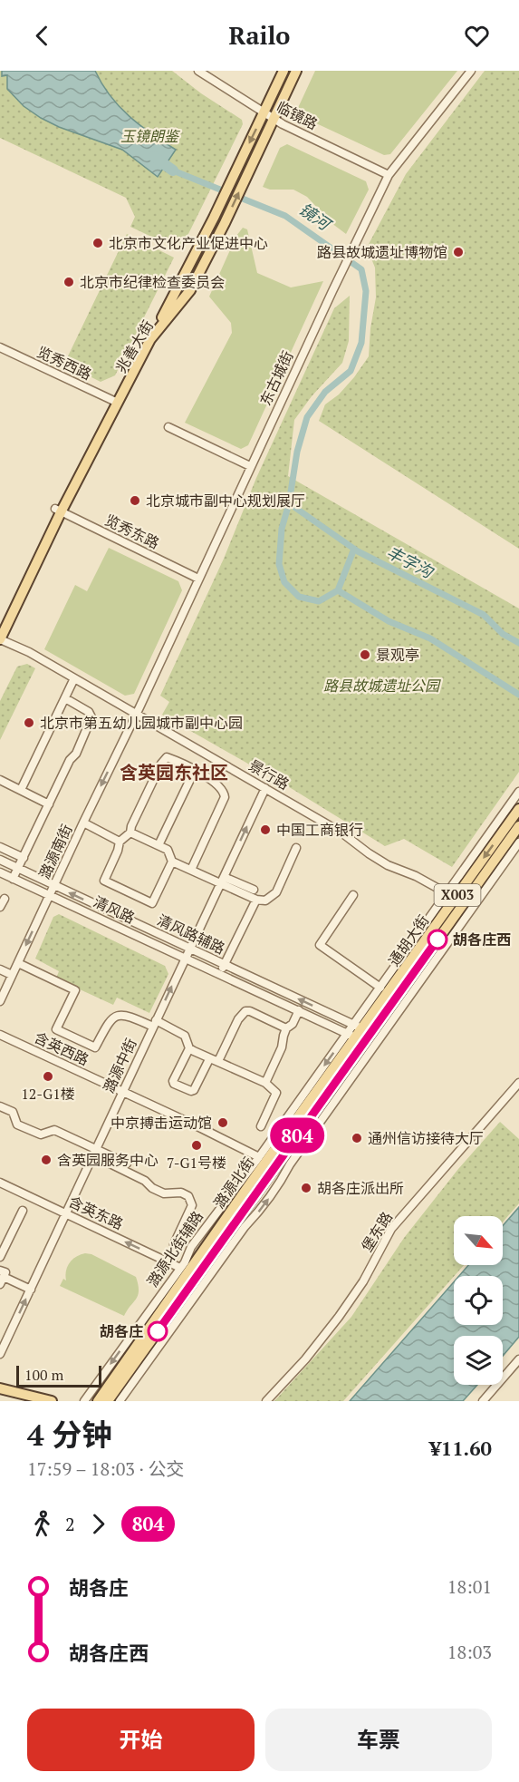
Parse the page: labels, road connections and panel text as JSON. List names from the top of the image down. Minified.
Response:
{"streets":{"main road":["兆善大街","X003","通胡大街","潞源北街"],"street":["临镜路","览秀西路","东古城街","览秀东路","景行路","潞源南街","清风路","清风路辅路","含英西路","潞源中街","含英东路","堡东路","潞源北街辅路"]},"crossings":[["临镜路","兆善大街"],["临镜路","东古城街"],["兆善大街","览秀西路"],["兆善大街","览秀东路"],["兆善大街","景行路"],["东古城街","览秀东路"],["东古城街","景行路"],["东古城街","潞源南街"],["景行路","潞源南街"],["景行路","通胡大街"],["景行路","潞源中街"],["景行路","潞源北街辅路"],["潞源南街","清风路"],["潞源南街","清风路辅路"],["清风路","潞源中街"],["清风路","潞源北街"],["清风路","潞源北街辅路"],["清风路辅路","潞源中街"],["清风路辅路","潞源北街"],["清风路辅路","潞源北街辅路"],["通胡大街","潞源北街"],["通胡大街","潞源北街辅路"],["含英西路","潞源中街"],["含英西路","潞源北街辅路"],["潞源中街","含英东路"],["潞源北街","潞源北街辅路"],["含英东路","潞源北街辅路"]],"one_way":["潞源南街","清风路辅路","潞源中街","含英东路"],"districts":["含英园东社区"],"water":["镜河","丰字沟"],"parks":["玉镜朗鉴","路县故城遗址公园"],"places":["北京市文化产业促进中心","路县故城遗址博物馆","北京市纪律检查委员会","北京城市副中心规划展厅","景观亭","北京市第五幼儿园城市副中心园","中国工商银行","胡各庄西","12-G1楼","中京搏击运动馆","通州信访接待大厅","7-G1号楼","含英园服务中心","胡各庄派出所","胡各庄"],"lines":["bus line 804"],"scale_bar":"100 m","north":"bottom right","page":{"header":"Railo","on_map":"804","scale":"100 m","heading":["4 分钟","17:59 – 18:03 · 公交","¥11.60"],"legs":["2","804"],"list":[{"name":"胡各庄","value":"18:01"},{"name":"胡各庄西","value":"18:03"}],"buttons":["开始","车票"]}}
